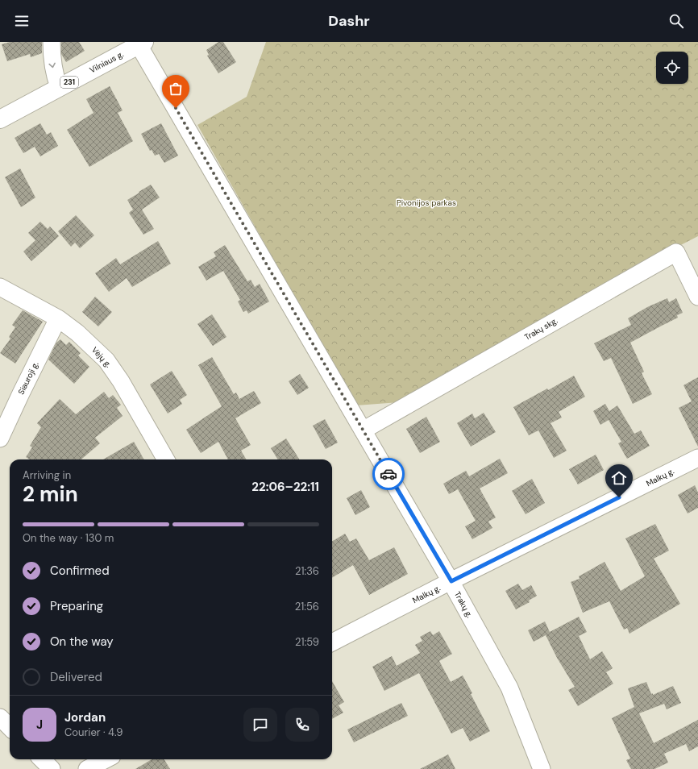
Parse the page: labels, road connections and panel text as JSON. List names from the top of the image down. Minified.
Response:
{"streets":{"main road":["Vilniaus g.","231"],"street":["Trakų skg.","Vėjų g.","Siauroji g.","Malkų g.","Trakų g."]},"crossings":[["Vilniaus g.","Trakų g."],["Trakų skg.","Trakų g."],["Vėjų g.","Siauroji g."],["Malkų g.","Trakų g."]],"parks":["Pivonijos parkas"],"page":{"header":"Dashr","heading":["2 min","Arriving in","22:06–22:11"],"panel":["Jordan","Courier · 4.9"],"bar":"On the way · 130 m","list":[["Confirmed","21:36"],["Preparing","21:56"],["On the way","21:59"],"Delivered"],"round":"J"}}
